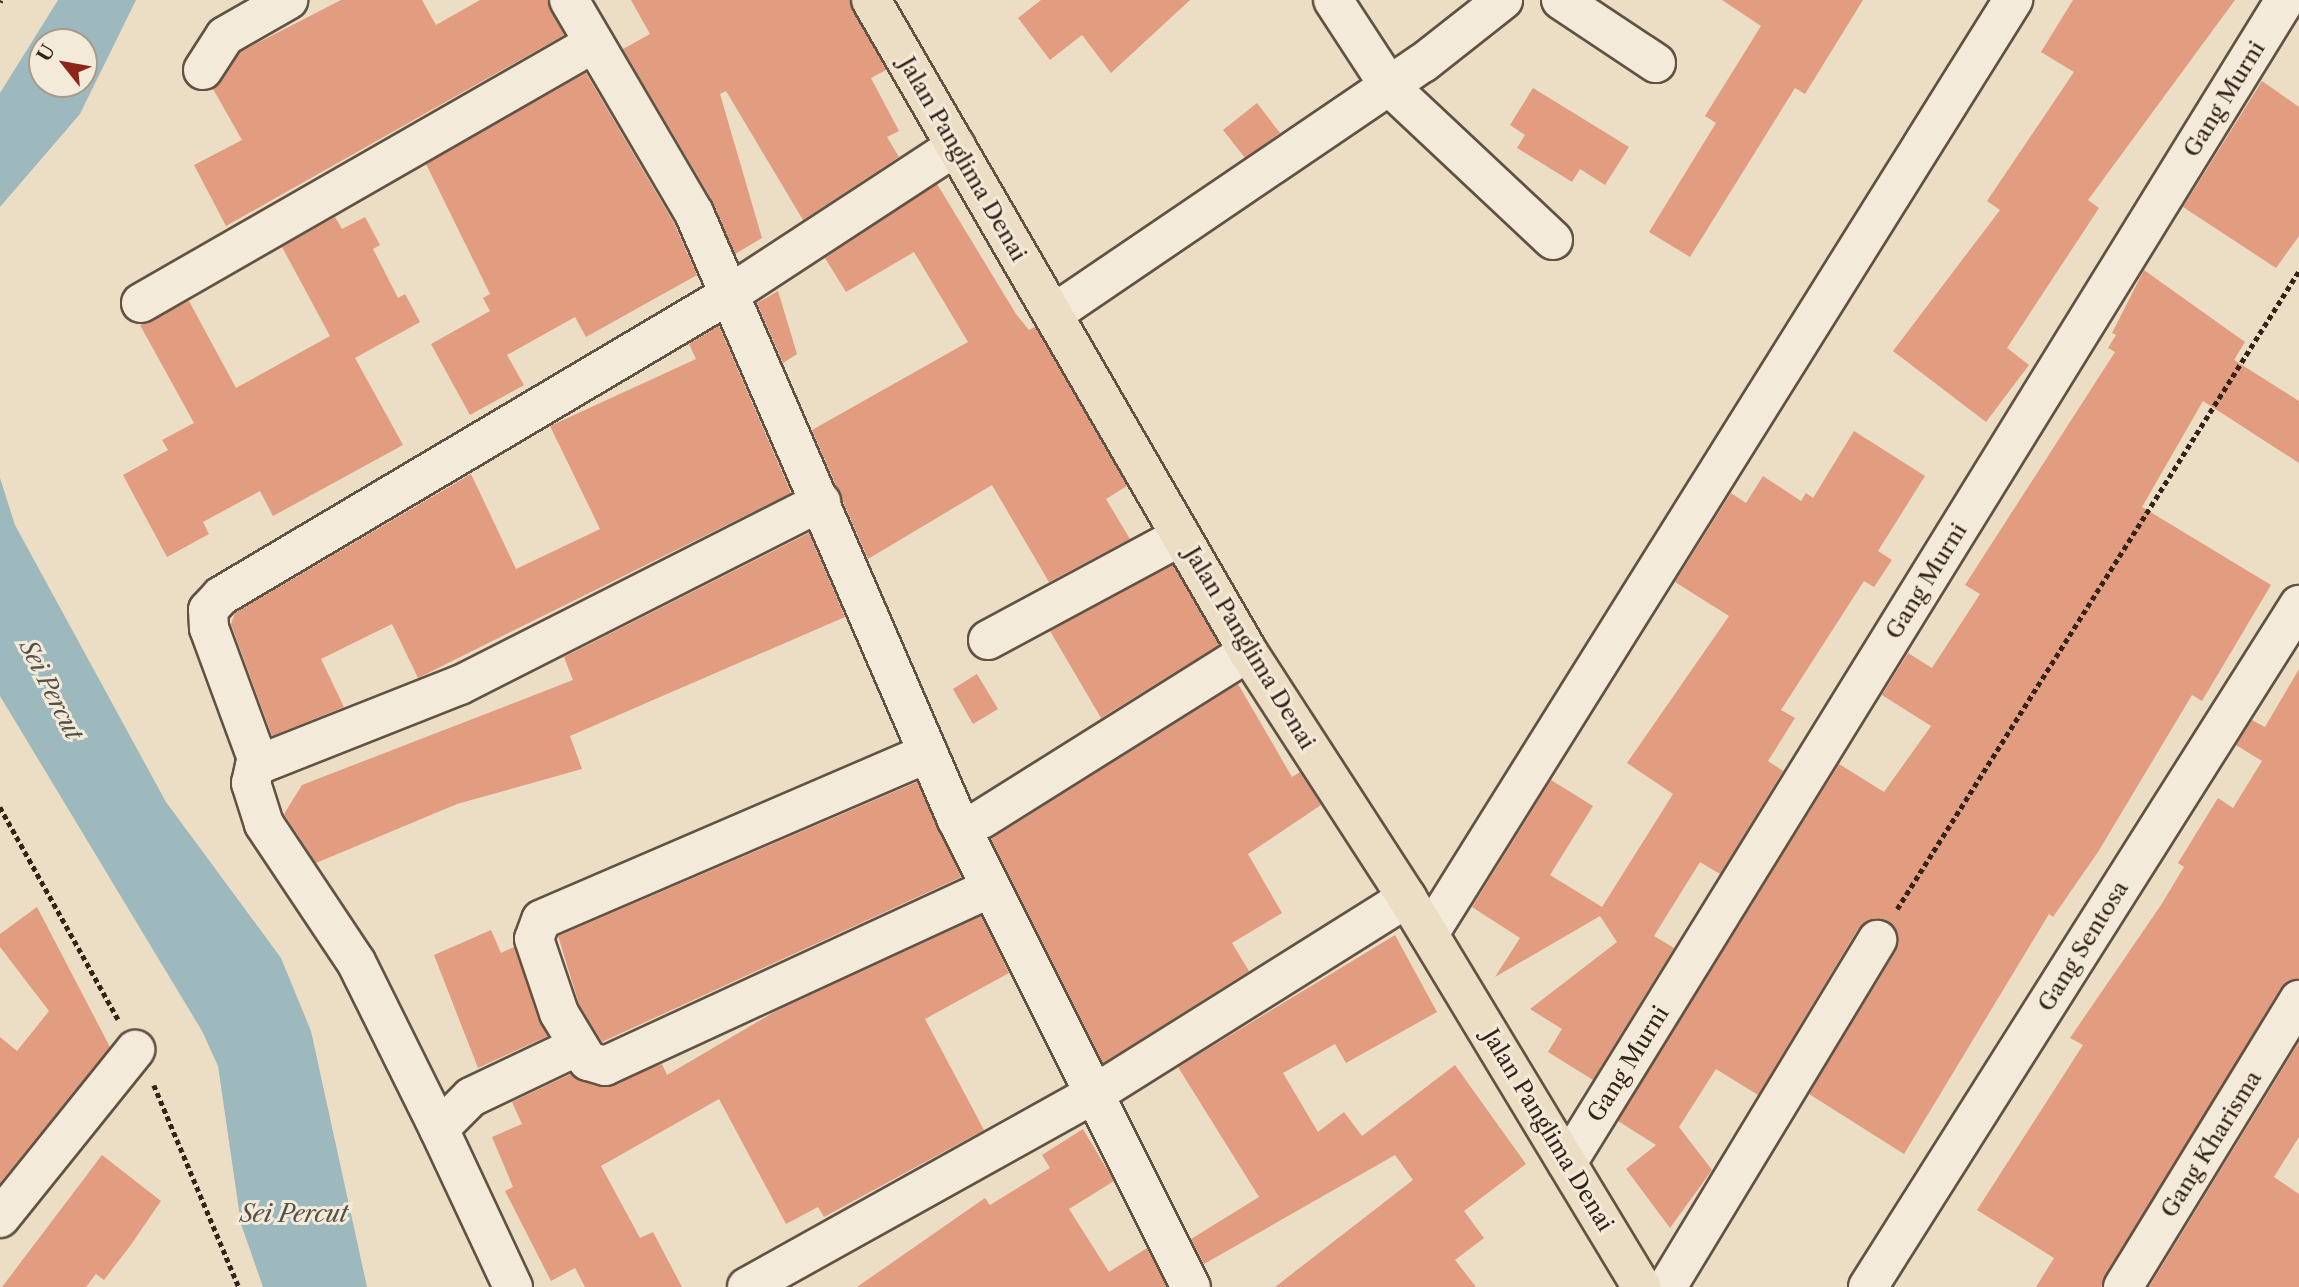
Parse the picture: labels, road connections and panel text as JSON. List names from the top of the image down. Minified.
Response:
{"streets":{"main road":["Jalan Panglima Denai"],"street":["Gang Murni","Gang Sentosa","Gang Kharisma"]},"crossings":[["Gang Murni","Jalan Panglima Denai"]],"water":["Sei Percut"],"north":"top left"}
